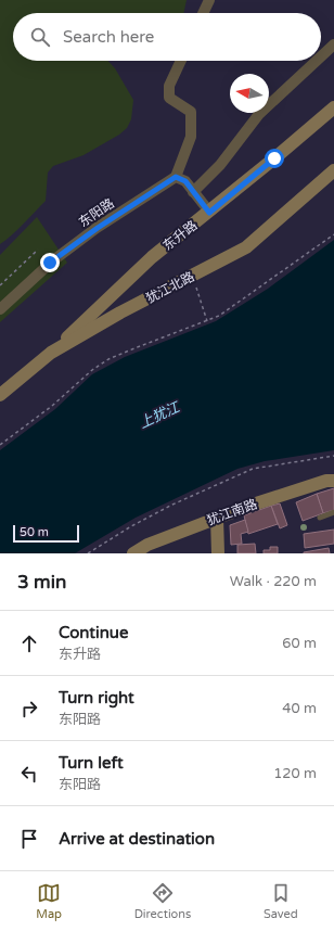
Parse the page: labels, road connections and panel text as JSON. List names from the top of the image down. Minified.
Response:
{"streets":{"street":["东阳路","东升路","犹江北路","犹江南路"]},"crossings":[["东升路","犹江北路"]],"water":["上犹江"],"scale_bar":"50 m","north":"left","page":{"search":"Search here","scale":"50 m","heading":["3 min","Walk · 220 m"],"list":[["Continue","东升路","60 m"],["Turn right","东阳路","40 m"],["Turn left","东阳路","120 m"],"Arrive at destination"],"nav":["Map","Directions","Saved"]}}
